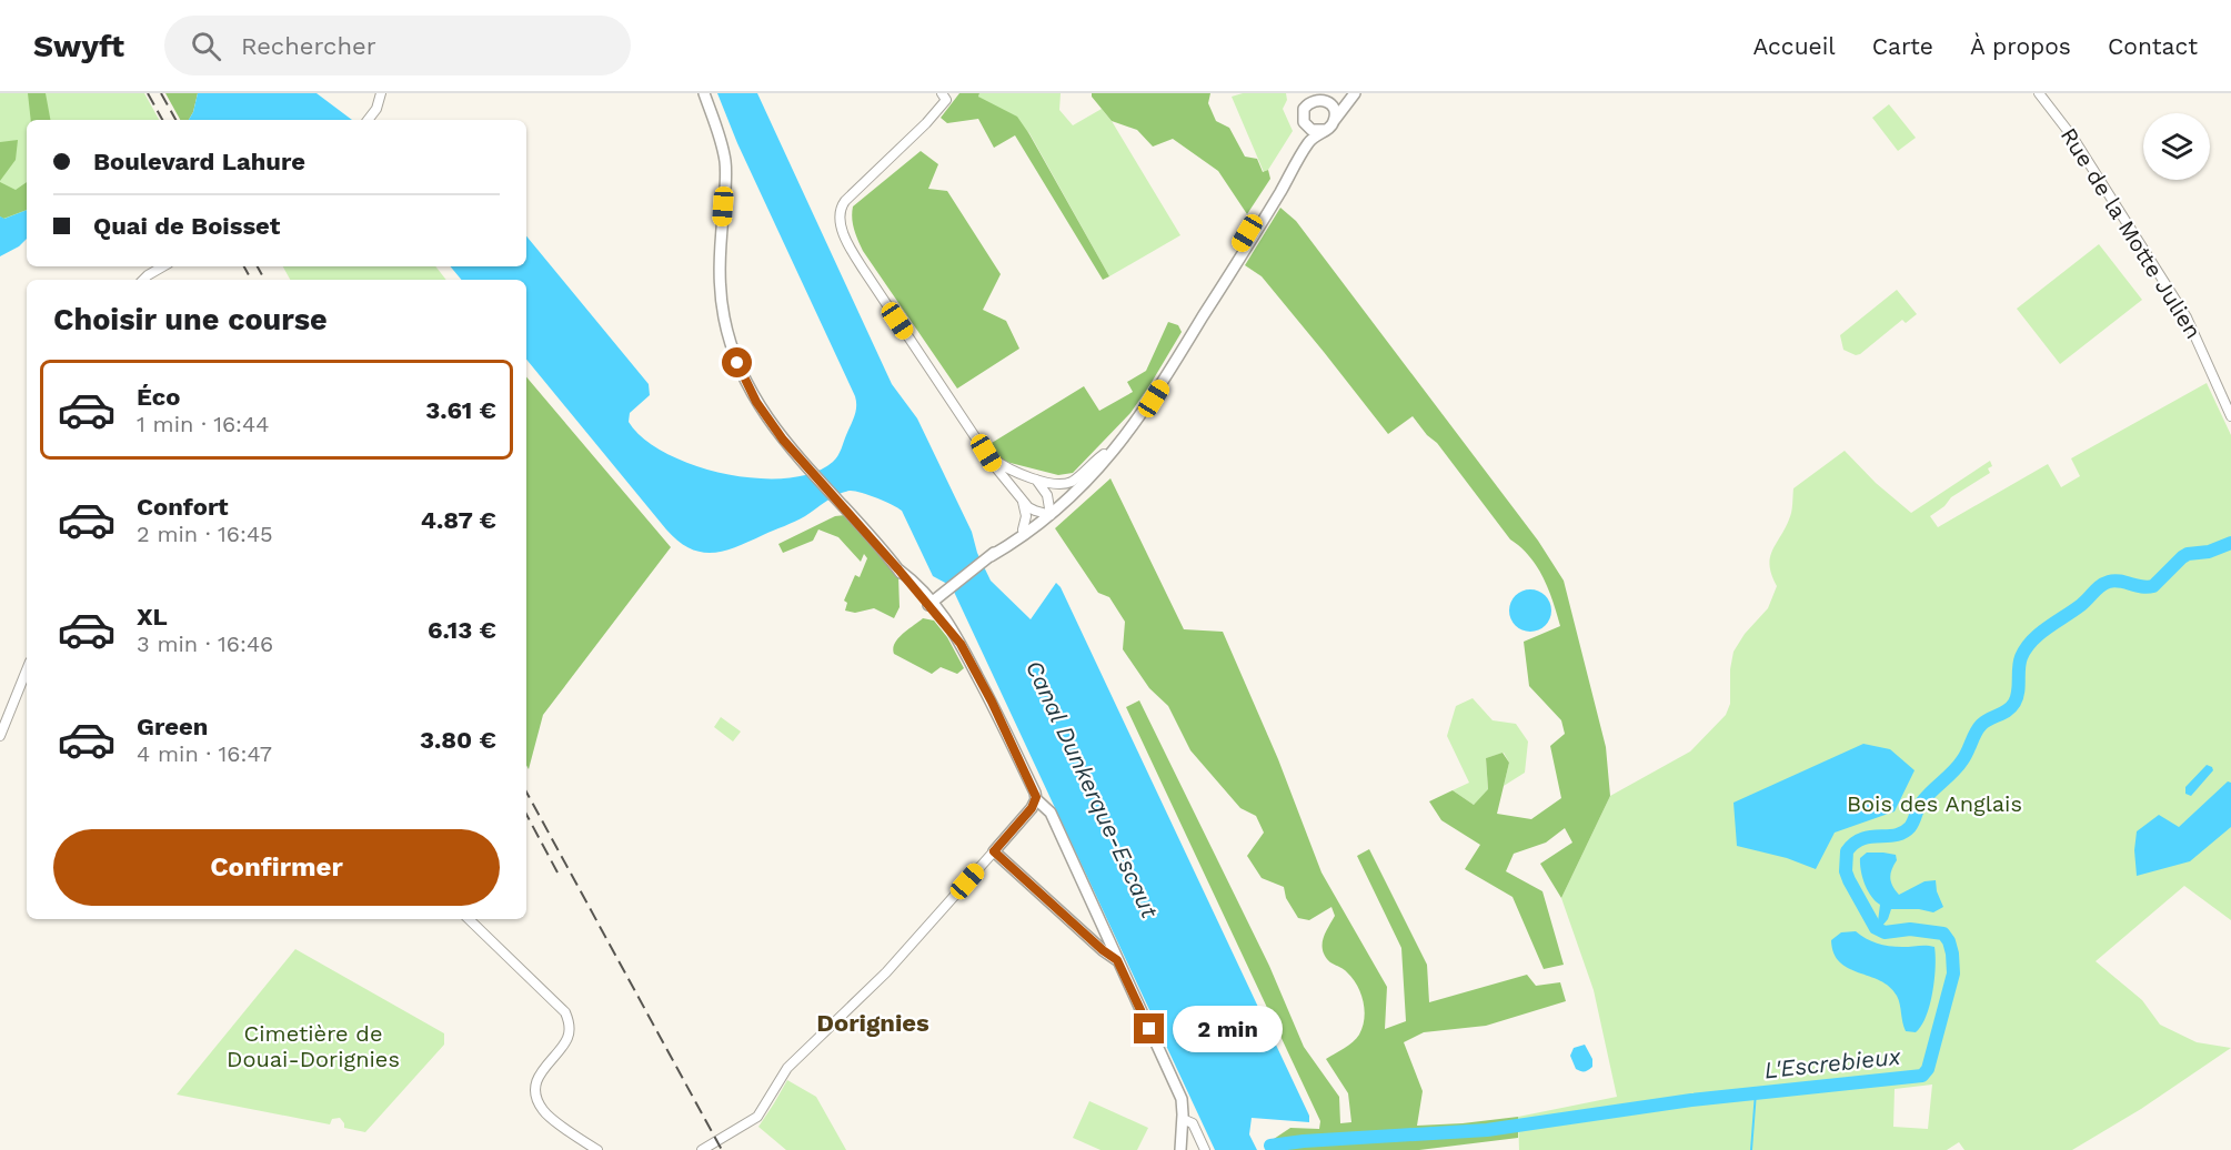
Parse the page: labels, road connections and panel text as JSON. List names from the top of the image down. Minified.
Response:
{"streets":{"street":["Rue de la Motte Julien"]},"districts":["Dorignies"],"water":["Canal Dunkerque-Escaut","L'Escrebieux"],"parks":["Bois des Anglais","Cimetière de Douai-Dorignies"],"page":{"header":"Swyft","search":"Rechercher","nav":["Accueil","Carte","À propos","Contact"],"banner":["Boulevard Lahure","Quai de Boisset"],"heading":"Choisir une course","list":[{"name":"Éco","note":"1 min · 16:44","value":"3.61 €"},{"name":"Confort","note":"2 min · 16:45","value":"4.87 €"},{"name":"XL","note":"3 min · 16:46","value":"6.13 €"},{"name":"Green","note":"4 min · 16:47","value":"3.80 €"}],"buttons":"Confirmer","bubble":"2 min"}}
